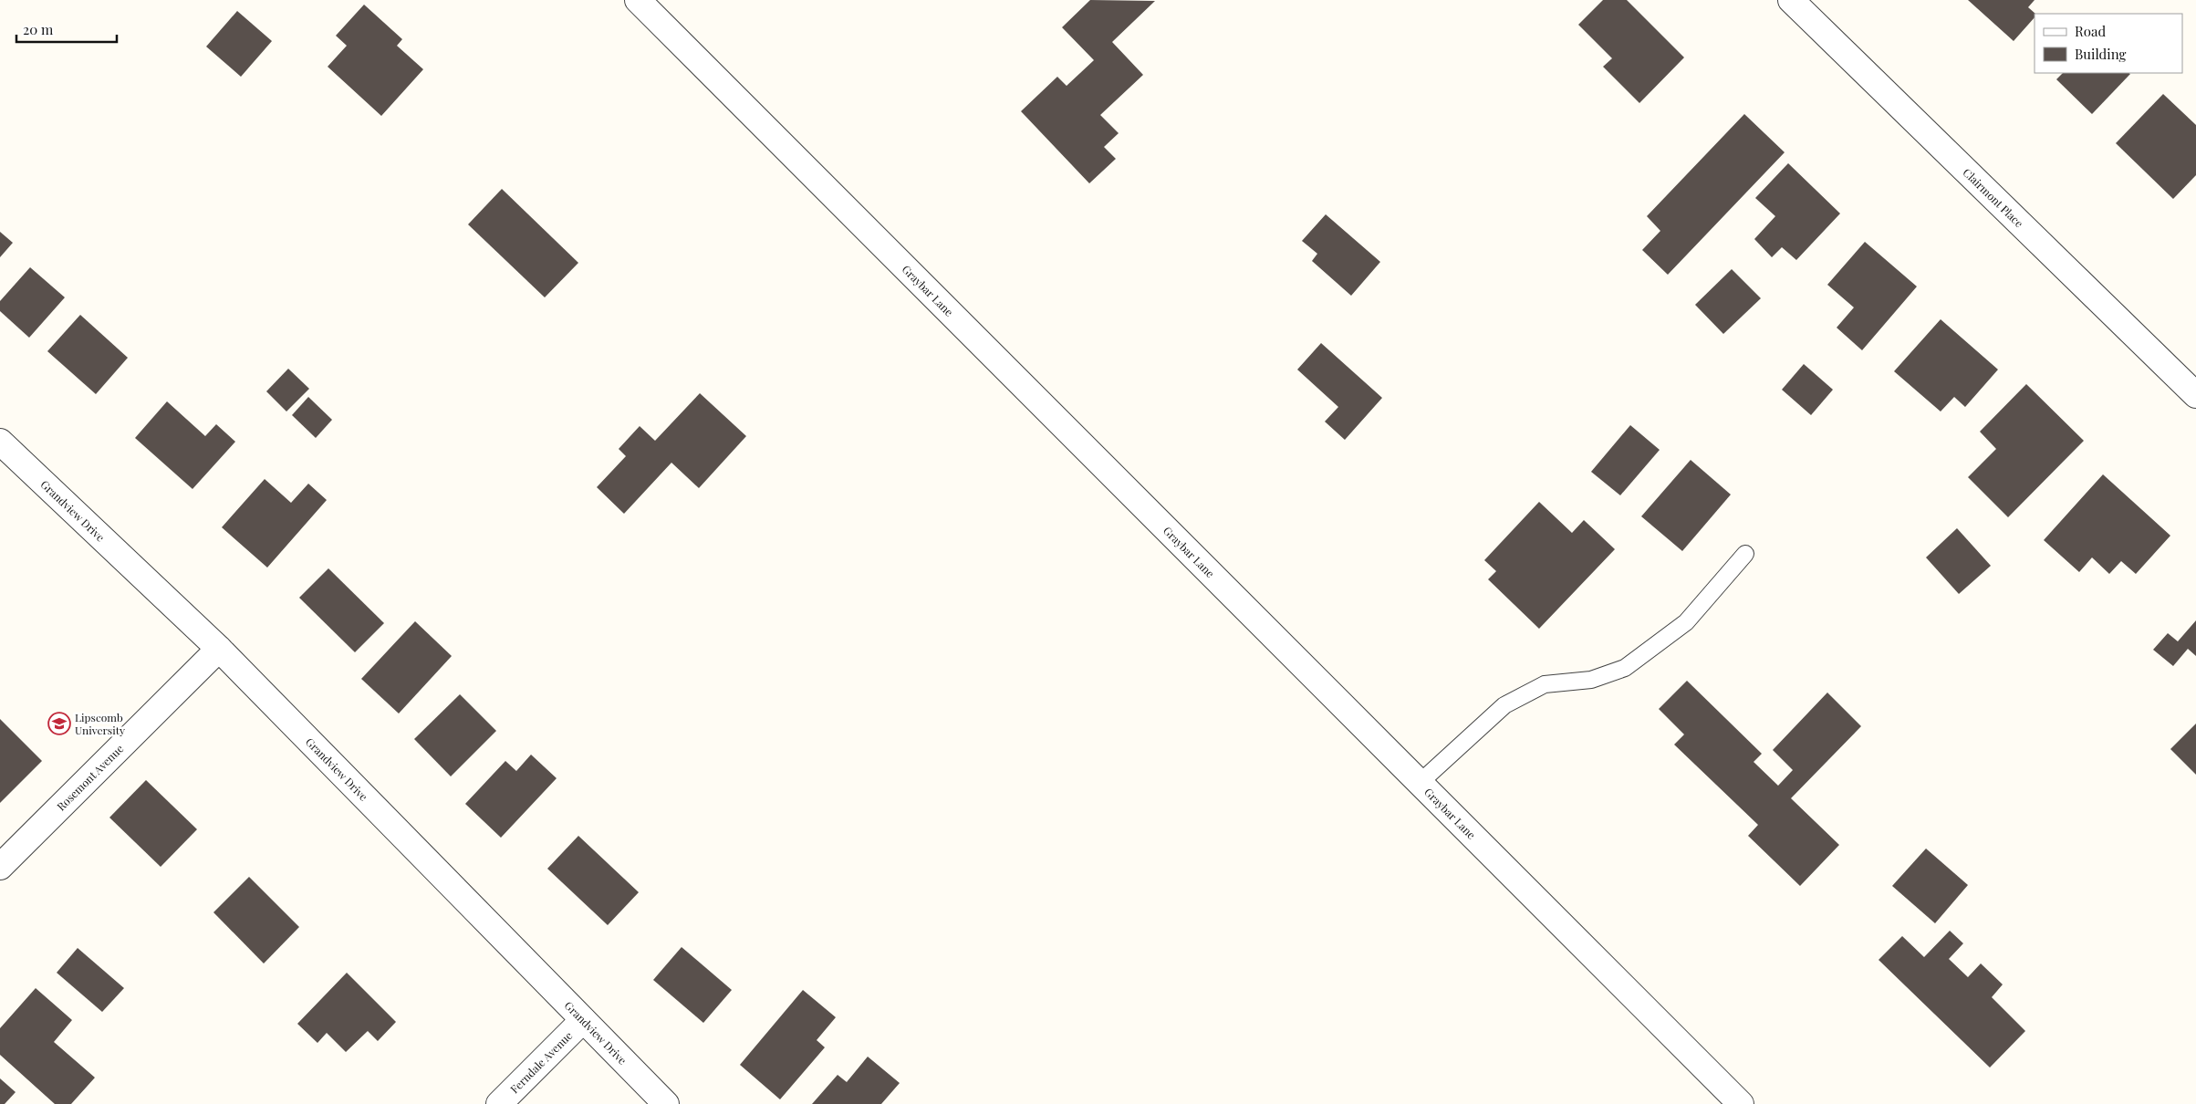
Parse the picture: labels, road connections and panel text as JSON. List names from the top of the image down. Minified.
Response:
{"streets":{"street":["Clairmont Place","Graybar Lane","Grandview Drive","Rosemont Avenue","Ferndale Avenue"]},"crossings":[["Grandview Drive","Rosemont Avenue"],["Grandview Drive","Ferndale Avenue"]],"places":{"school or university":["Lipscomb University"]},"legend":["Road","Building"],"scale_bar":"20 m"}
